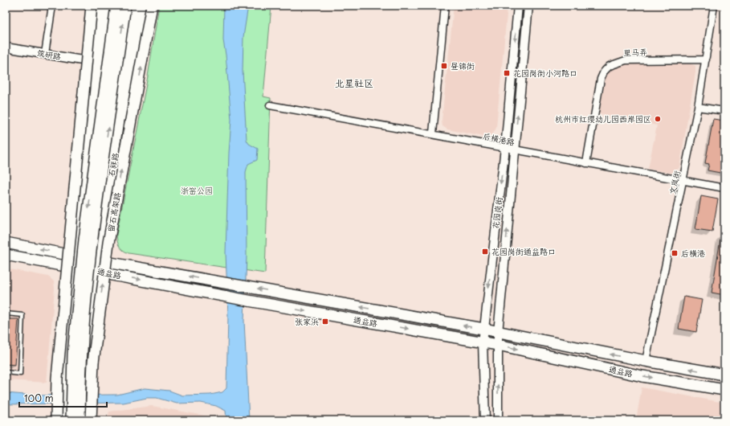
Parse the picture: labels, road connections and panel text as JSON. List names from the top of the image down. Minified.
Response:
{"streets":{"main road":["石祥路","留石高架路","通益路"],"street":["里马弄","筑研路","后横港路","文岚街","花园岗街"]},"crossings":[["里马弄","后横港路"],["里马弄","文岚街"],["后横港路","文岚街"],["后横港路","花园岗街"],["石祥路","通益路"],["文岚街","通益路"],["花园岗街","通益路"]],"districts":["北星社区"],"parks":["浙窑公园"],"places":{"transit":["昼锦街","花园岗街小河路口","花园岗街通益路口","后横港","张家浜"],"other":["杭州市红缨幼儿园西岸园区"]},"scale_bar":"100 m"}
